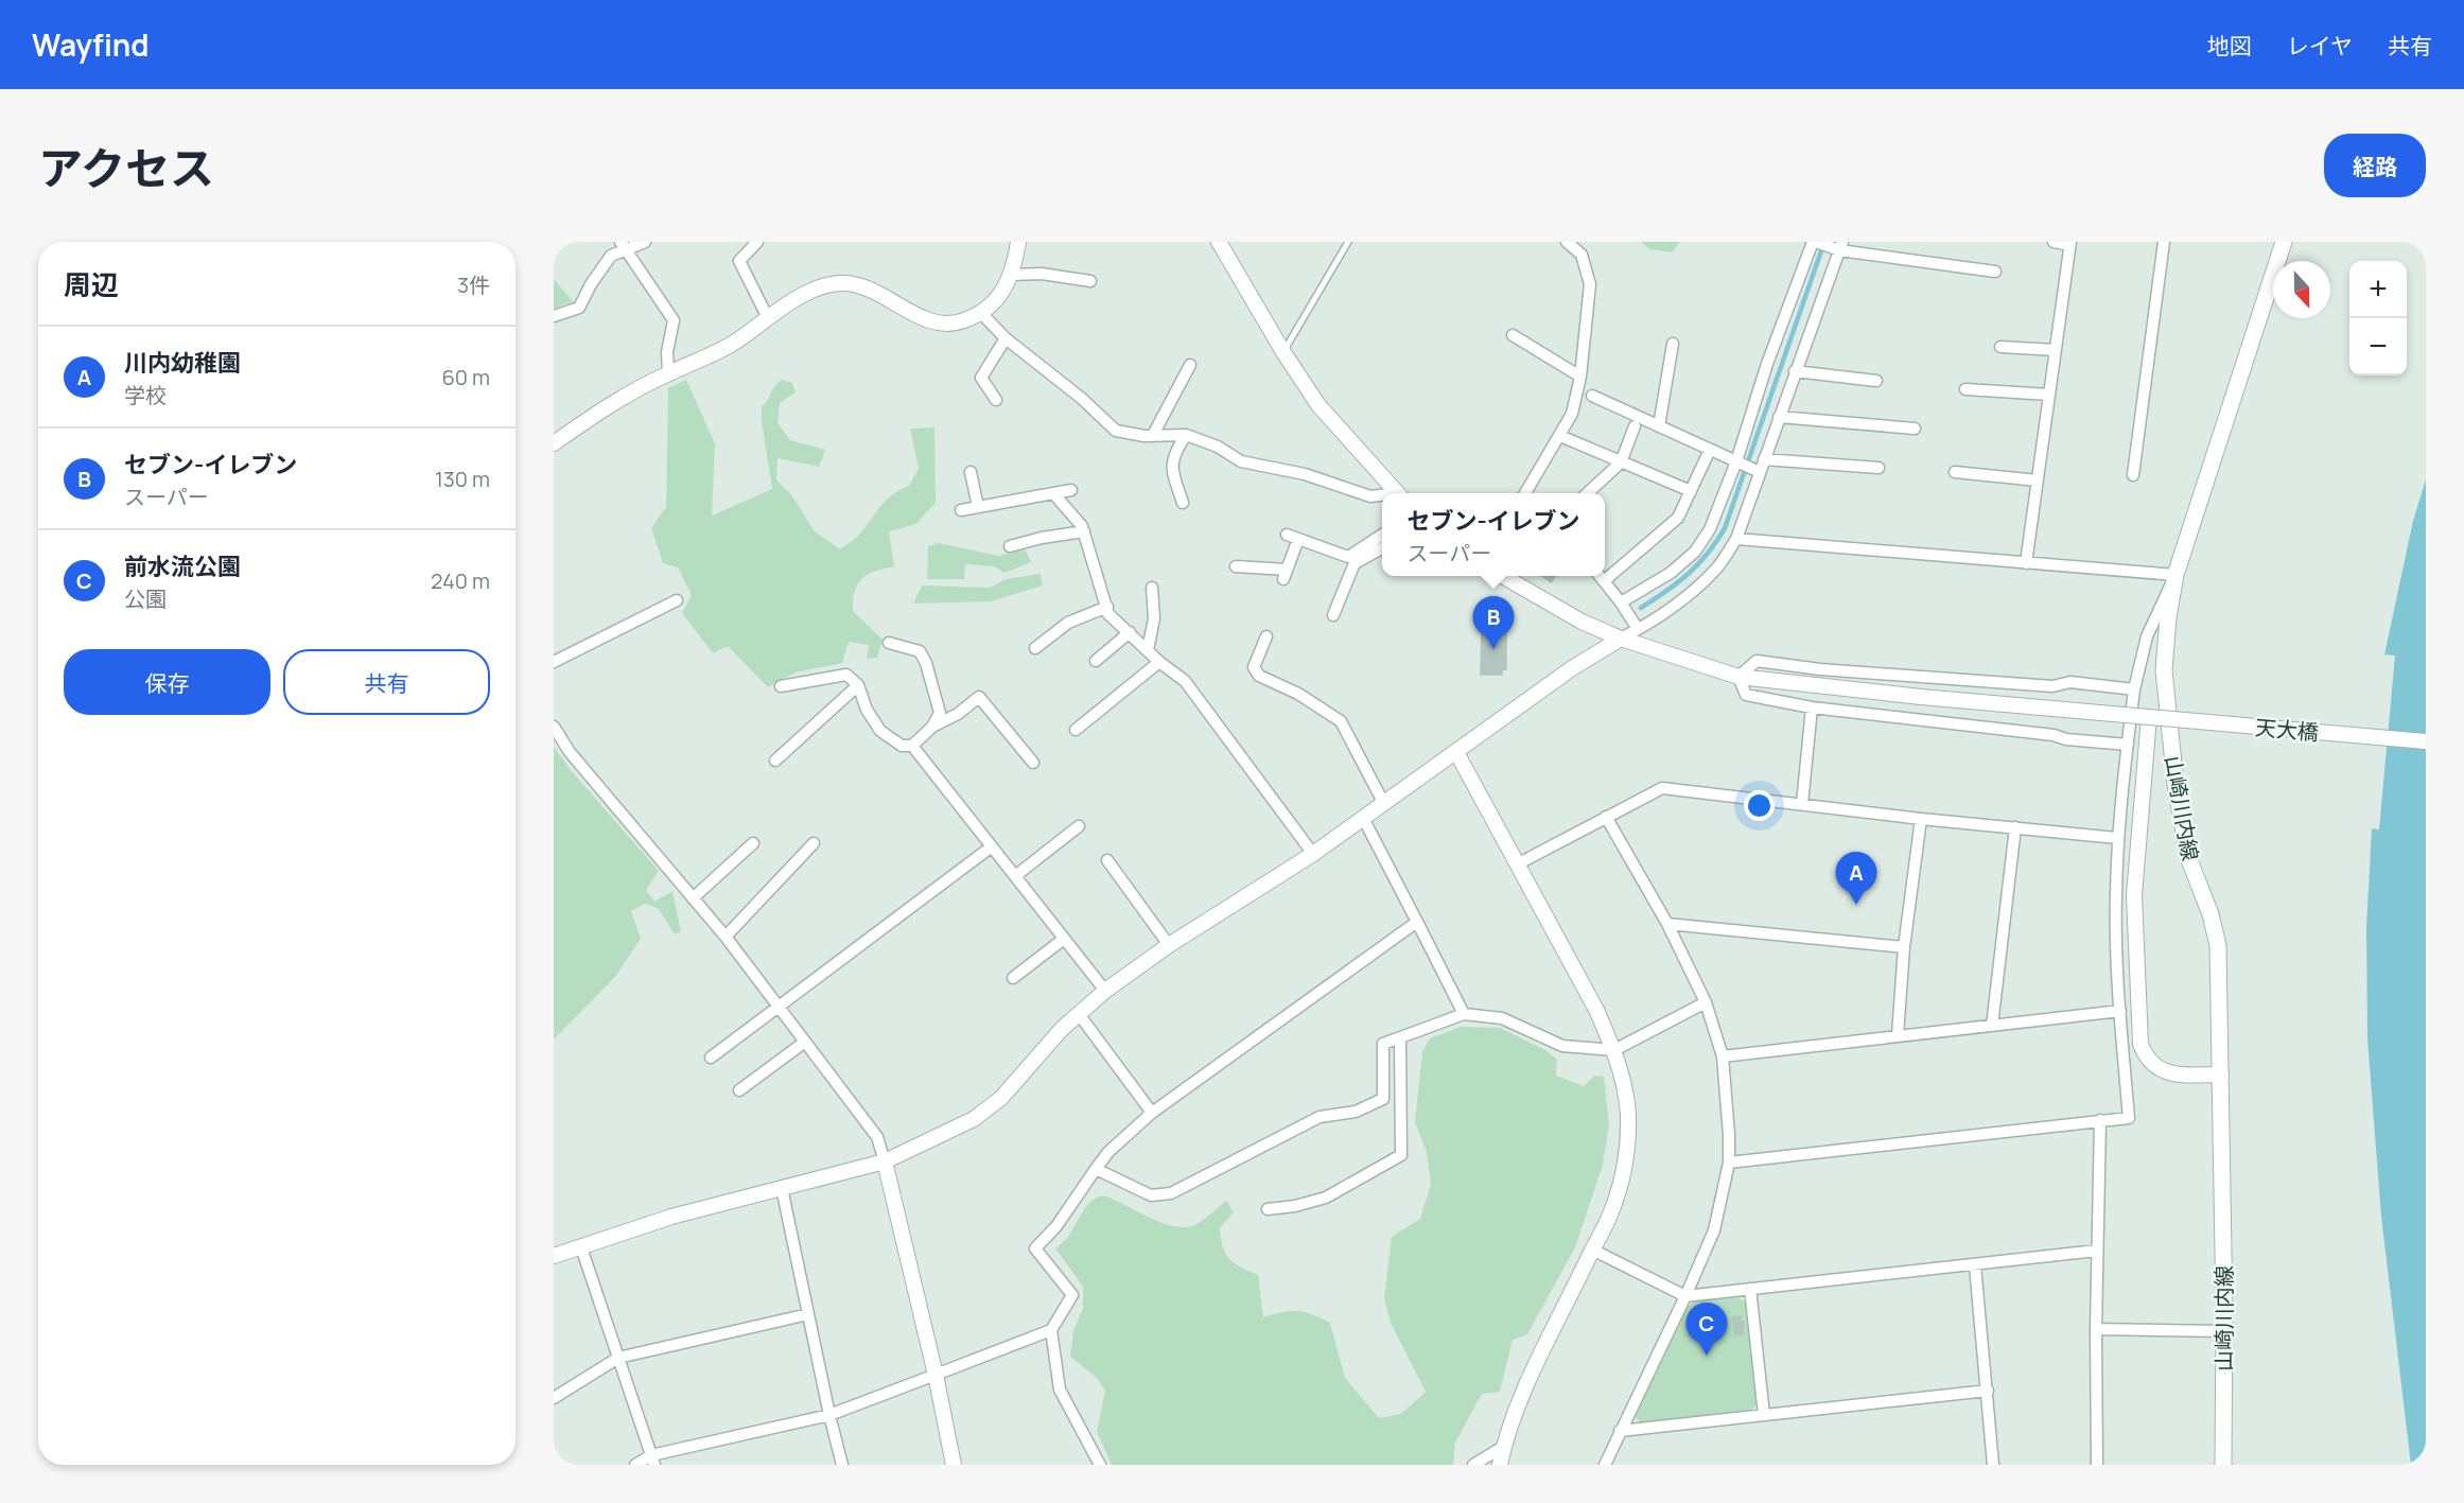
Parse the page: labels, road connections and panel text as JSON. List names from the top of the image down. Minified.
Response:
{"streets":{"main road":["山崎川内線"],"street":["天大橋"]},"north":"bottom","page":{"header":"Wayfind","nav":["地図","レイヤ","共有"],"title":"アクセス","buttons":["経路",["保存","共有"]],"heading":["周辺","3件"],"map_buttons":["+","−"],"list":[{"mark":"A","name":"川内幼稚園","note":"学校","value":"60 m"},{"mark":"B","name":"セブン-イレブン","note":"スーパー","value":"130 m"},{"mark":"C","name":"前水流公園","note":"公園","value":"240 m"}],"popup":["セブン-イレブン","スーパー"],"pins":["B","A","C"]}}
